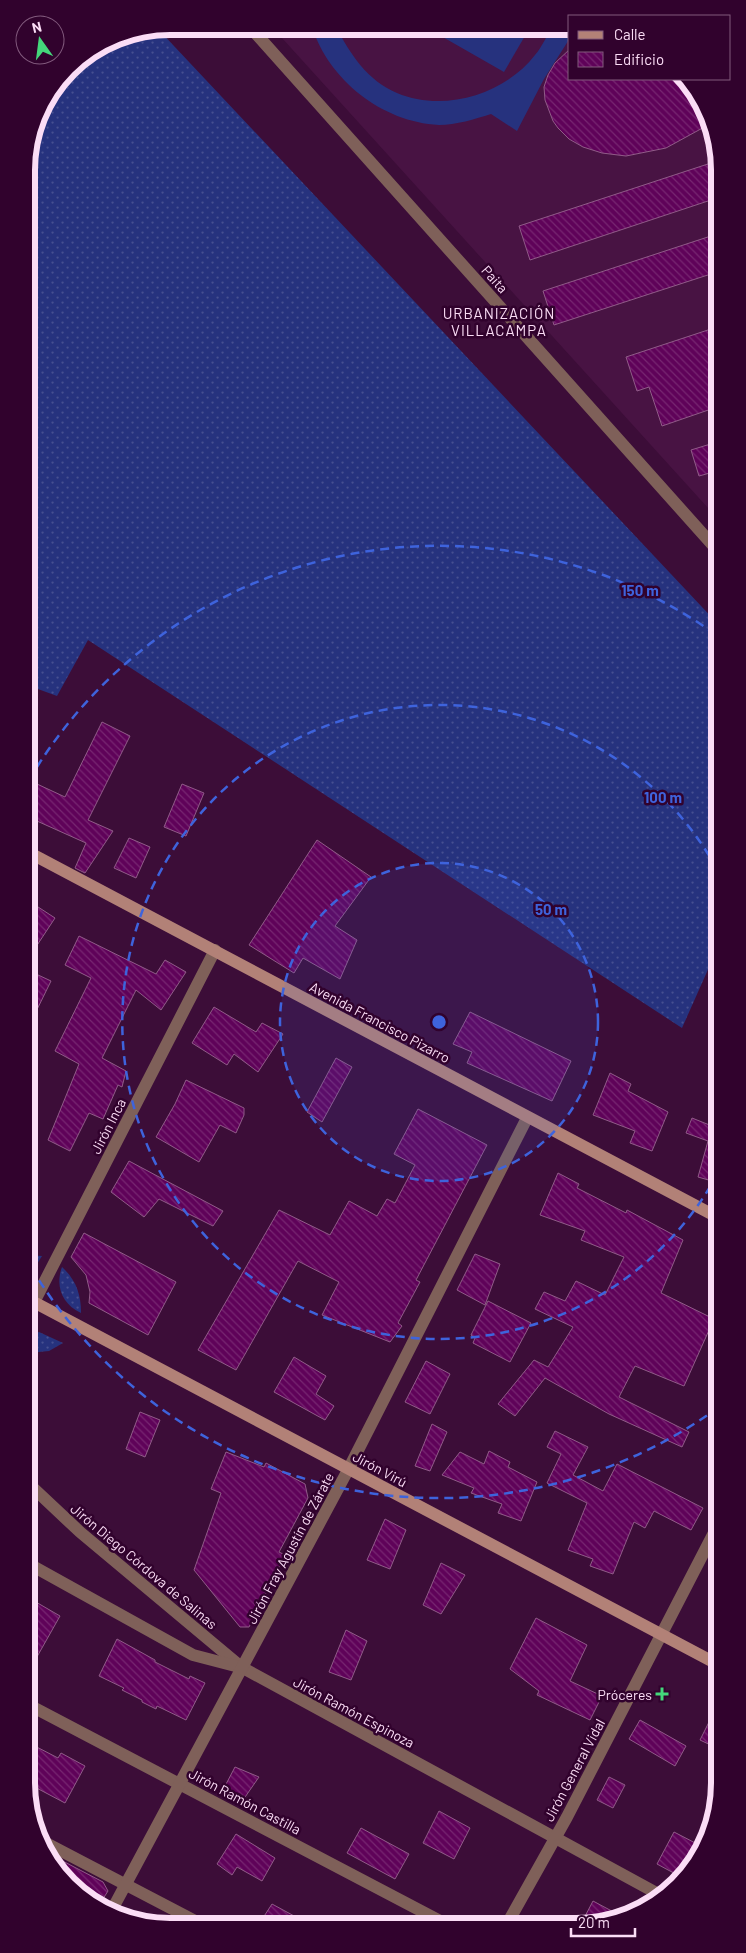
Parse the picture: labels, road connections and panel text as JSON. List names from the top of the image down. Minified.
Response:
{"streets":{"main road":["Avenida Francisco Pizarro","Jirón Virú"],"street":["Paita","Jirón Inca","Jirón Fray Agustín de Zárate","Jirón Diego Córdova de Salinas","Jirón Ramón Espinoza","Jirón General Vidal","Jirón Ramón Castilla"]},"crossings":[["Avenida Francisco Pizarro","Jirón Inca"],["Avenida Francisco Pizarro","Jirón Fray Agustín de Zárate"],["Jirón Virú","Jirón Fray Agustín de Zárate"],["Jirón Virú","Jirón General Vidal"],["Jirón Fray Agustín de Zárate","Jirón Diego Córdova de Salinas"],["Jirón Fray Agustín de Zárate","Jirón Ramón Espinoza"],["Jirón Fray Agustín de Zárate","Jirón Ramón Castilla"],["Jirón Diego Córdova de Salinas","Jirón Ramón Espinoza"],["Jirón Ramón Espinoza","Jirón General Vidal"]],"districts":["URBANIZACIÓN VILLACAMPA"],"places":{"health":["Próceres"]},"legend":["Calle","Edificio"],"scale_bar":"20 m","north":"top","rings":["150 m","100 m","50 m"]}
